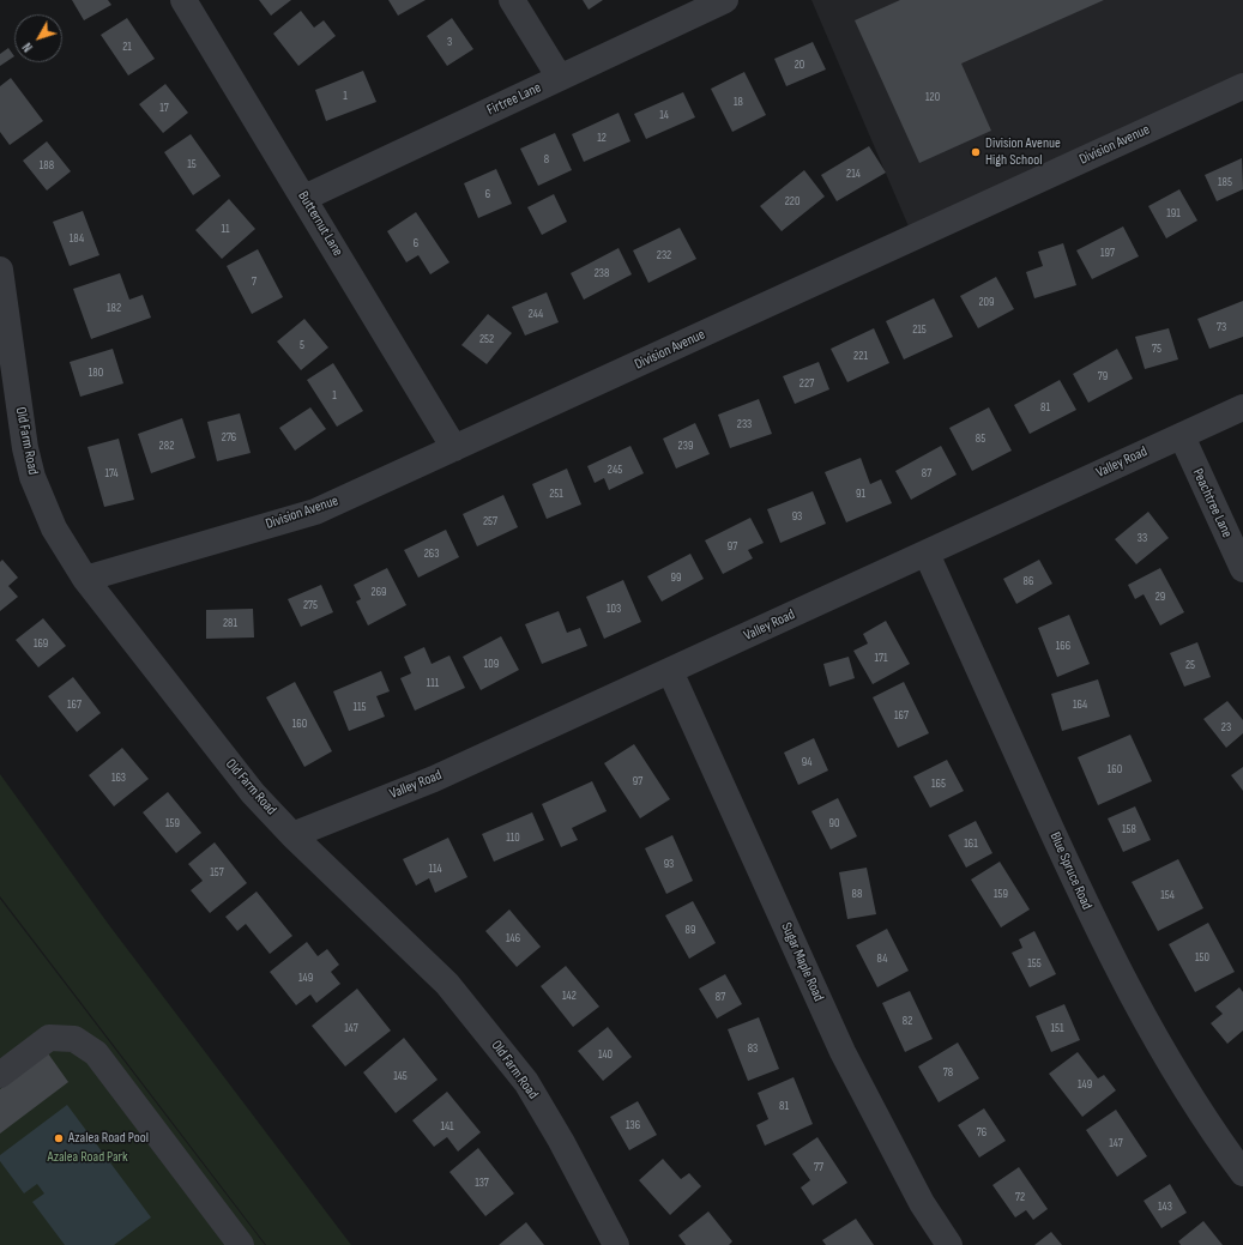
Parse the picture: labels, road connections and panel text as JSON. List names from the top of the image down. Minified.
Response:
{"streets":{"street":["Firtree Lane","Division Avenue","Butternut Lane","Old Farm Road","Valley Road","Peachtree Lane","Blue Spruce Road","Sugar Maple Road"]},"crossings":[["Firtree Lane","Butternut Lane"],["Division Avenue","Butternut Lane"],["Division Avenue","Old Farm Road"],["Old Farm Road","Valley Road"],["Valley Road","Peachtree Lane"],["Valley Road","Blue Spruce Road"],["Valley Road","Sugar Maple Road"]],"parks":["Azalea Road Park"],"places":["Division Avenue High School","Azalea Road Pool"],"house_numbers":["3","21","20","1","120","18","17","14","12","8","15","188","214","185","6","220","191","11","184","6","197","232","238","7","209","182","244","73","215","252","5","75","221","180","79","227","1","81","233","276","85","282","239","245","174","87","251","91","93","257","33","97","263","99","86","269","29","275","103","281","169","166","171","109","25","111","167","164","115","167","160","23","94","160","163","97","165","159","90","158","110","161","93","114","157","88","159","154","89","146","150","84","155","149","142","87","82","147","151","83","140","78","145","149","81","136","141","76","147","77","137","72","143"],"north":"bottom left"}
